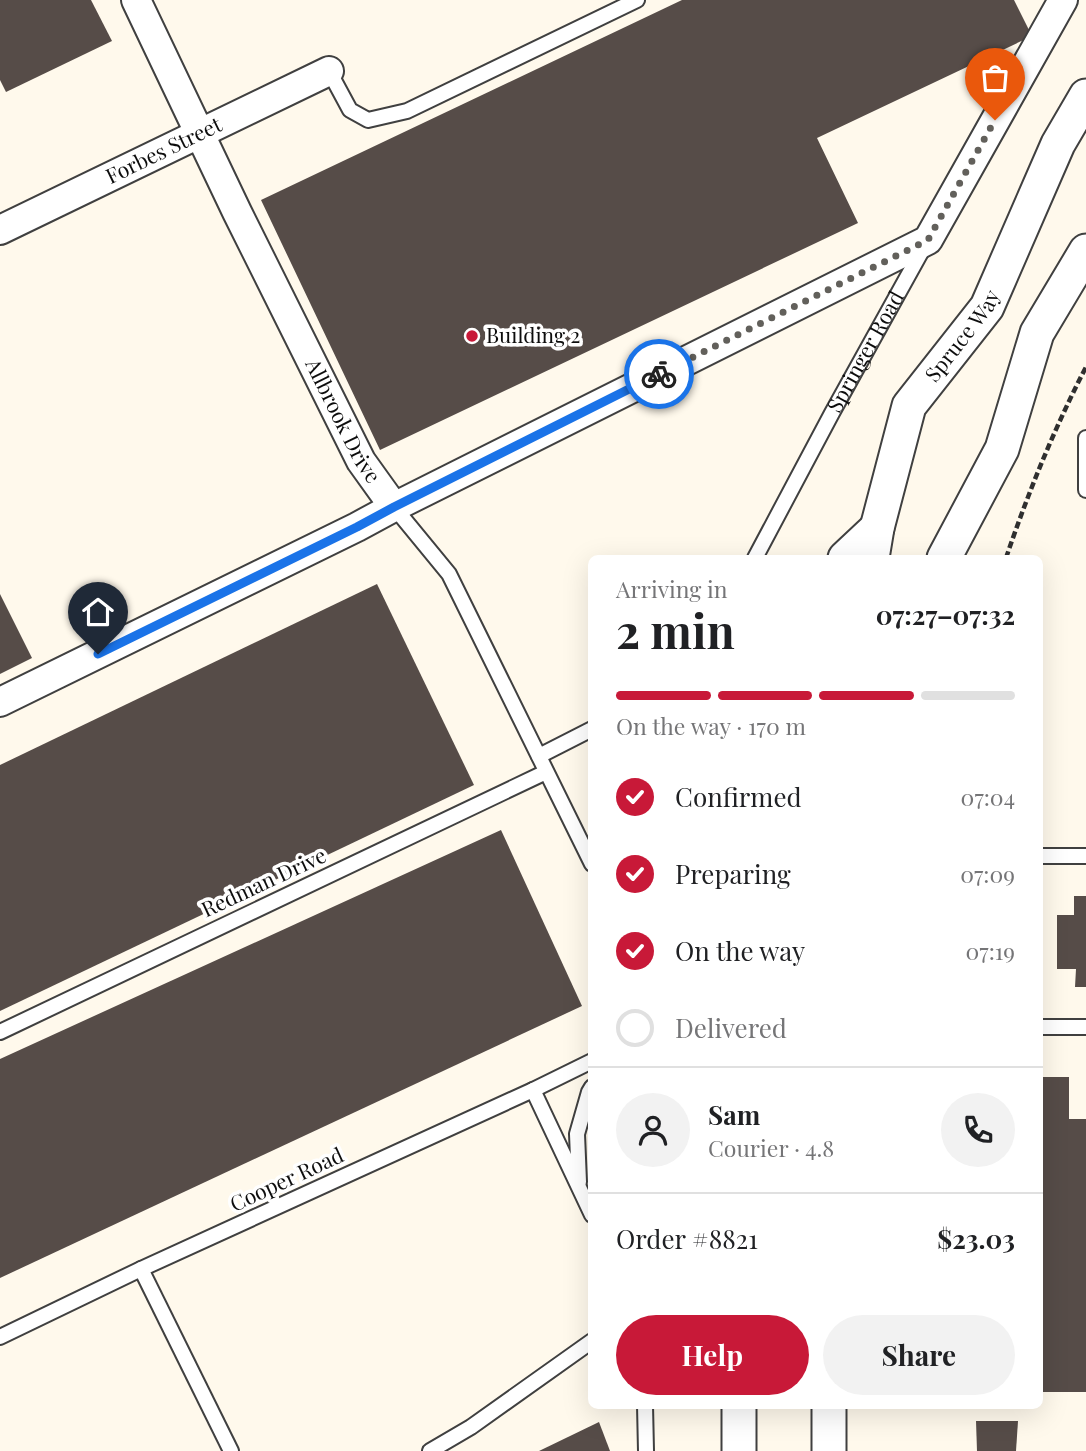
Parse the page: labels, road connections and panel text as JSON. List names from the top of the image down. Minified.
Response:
{"streets":{"street":["Forbes Street","Spruce Way","Springer Road","Allbrook Drive"],"lane":["Redman Drive","Cooper Road"]},"crossings":[["Forbes Street","Allbrook Drive"],["Allbrook Drive","Redman Drive"]],"places":["Building 2"],"page":{"heading":["2 min","Arriving in","07:27–07:32"],"panel":["Sam","Courier · 4.8","Order #8821","$23.03"],"bar":"On the way · 170 m","list":[["Confirmed","07:04"],["Preparing","07:09"],["On the way","07:19"],"Delivered"],"buttons":["Help","Share"]}}
